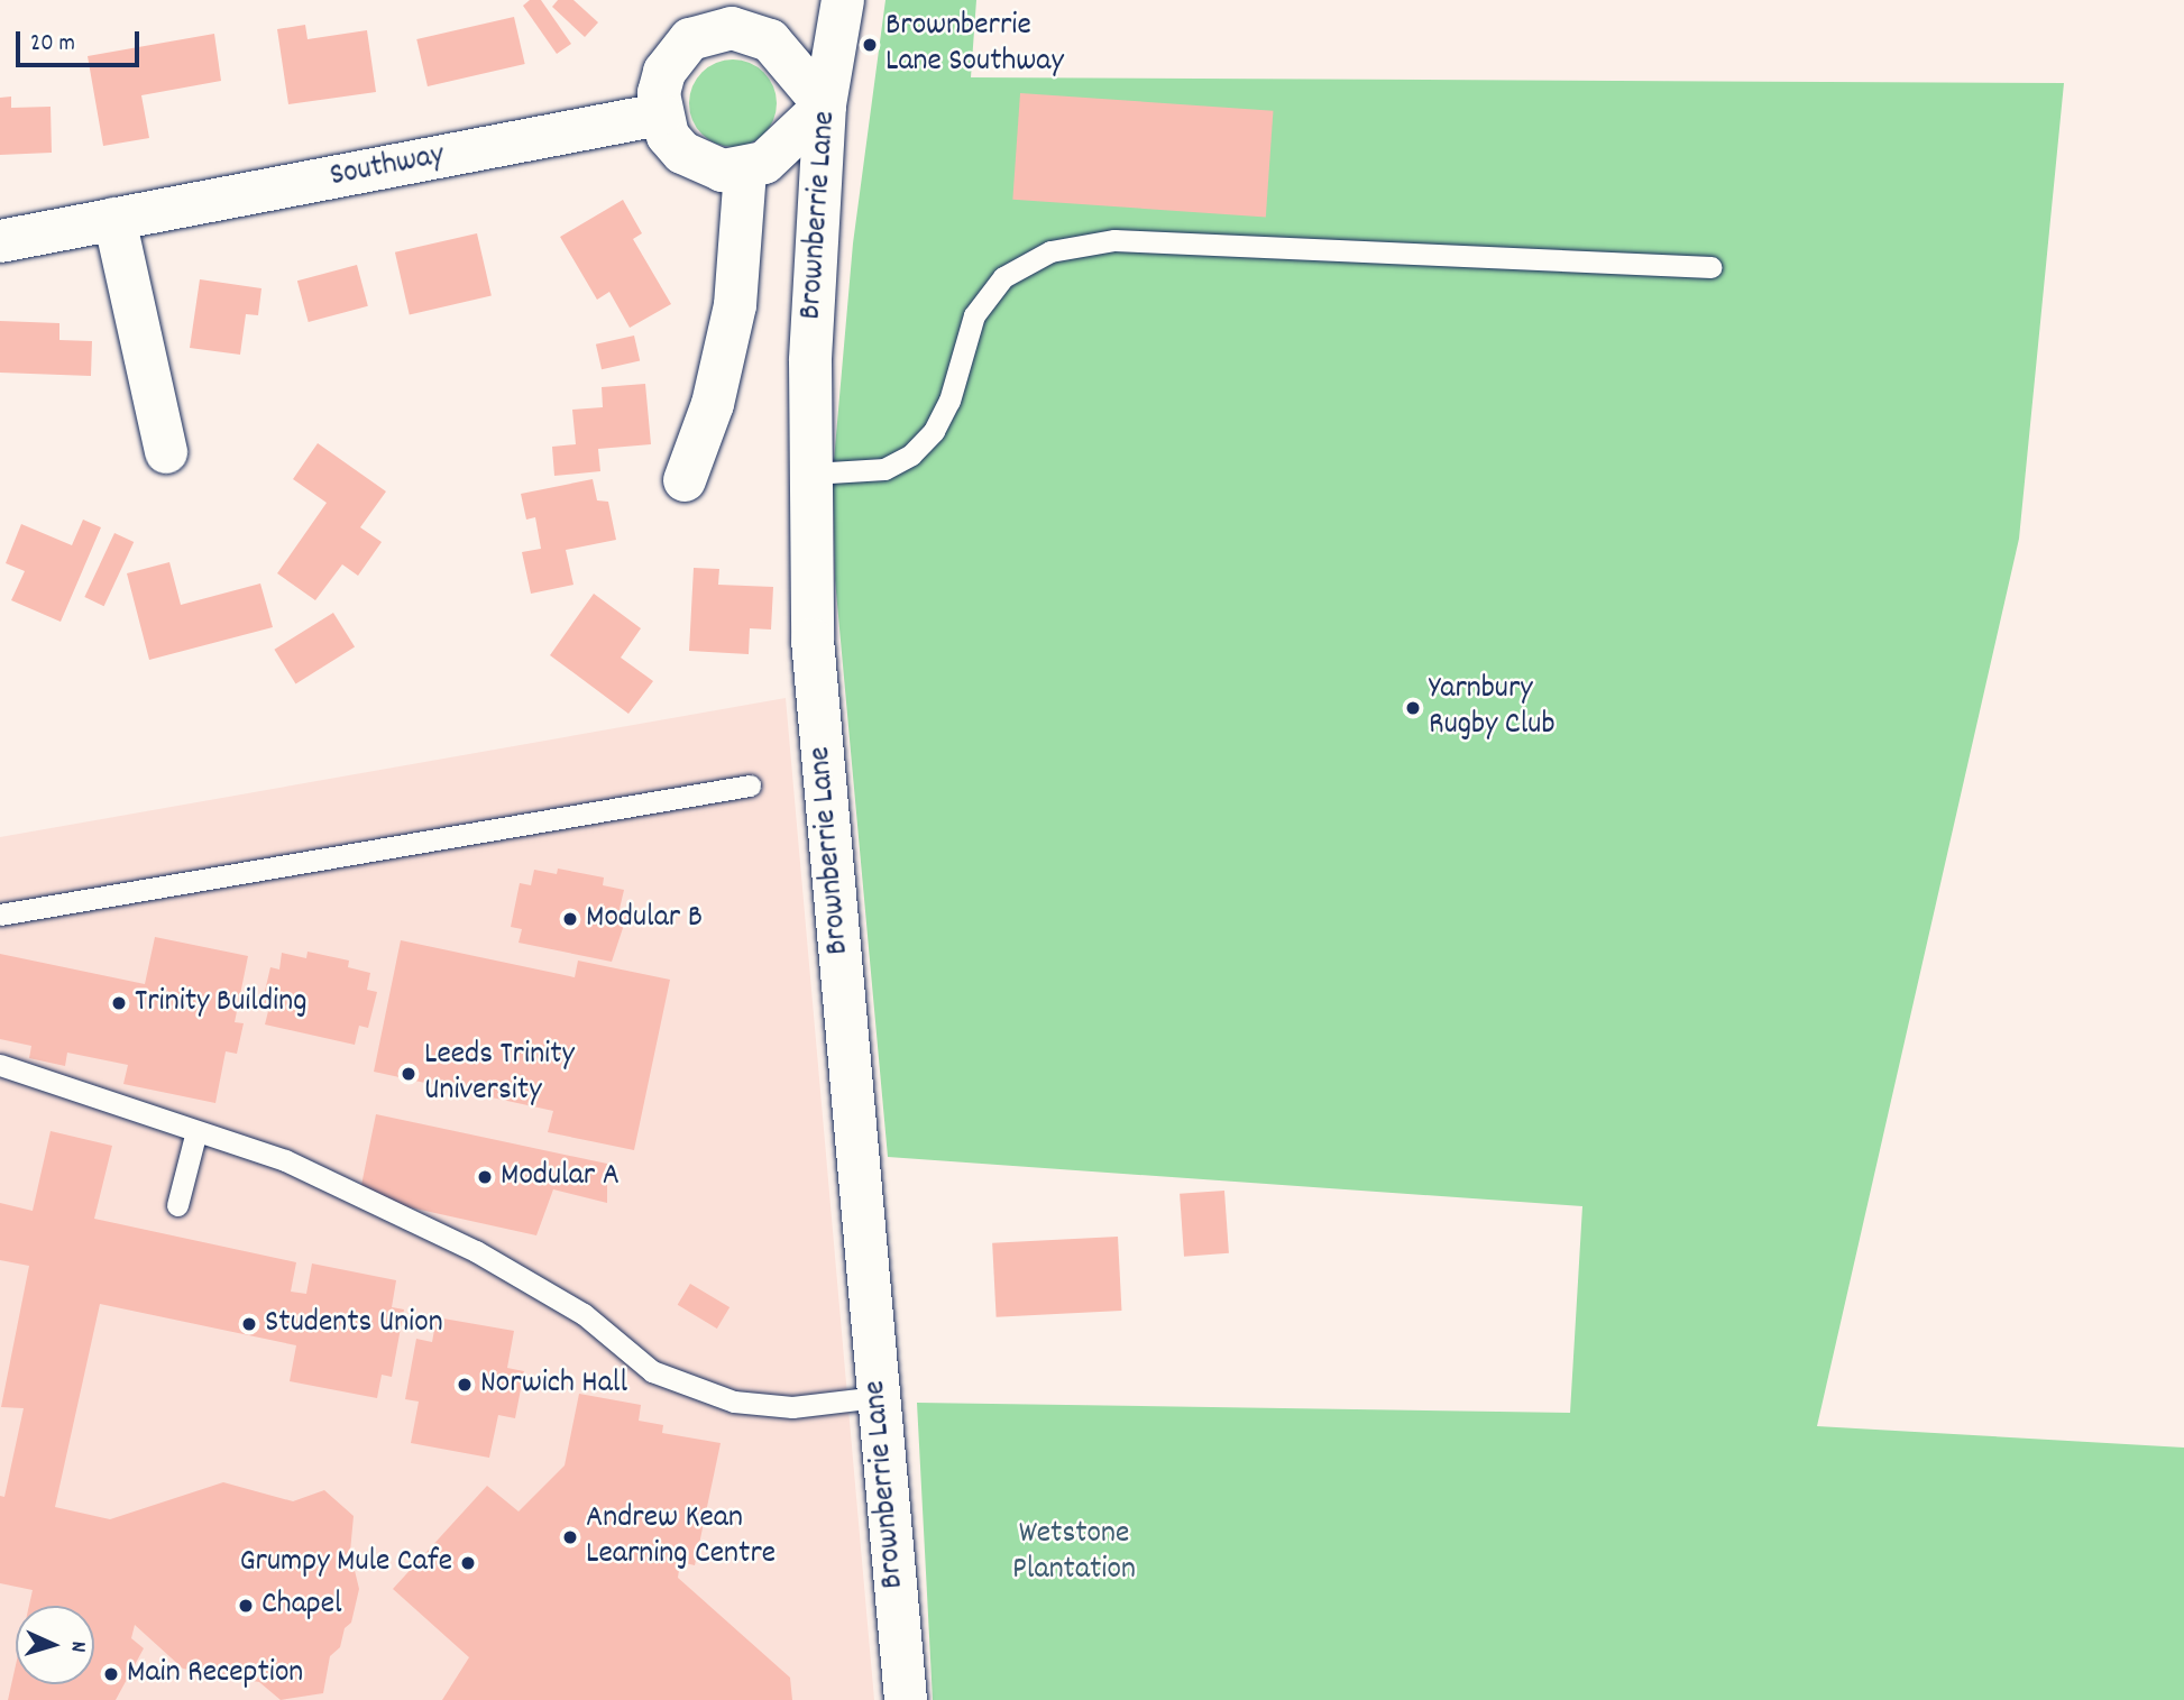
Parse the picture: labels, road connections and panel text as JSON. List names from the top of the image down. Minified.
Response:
{"streets":{"street":["Southway","Brownberrie Lane"]},"crossings":[["Southway","Brownberrie Lane"]],"parks":["Wetstone Plantation"],"places":["Brownberrie Lane Southway","Yarnbury Rugby Club","Modular B","Trinity Building","Leeds Trinity University","Modular A","Students Union","Norwich Hall","Andrew Kean Learning Centre","Grumpy Mule Cafe","Chapel","Main Reception"],"scale_bar":"20 m","north":"right"}
